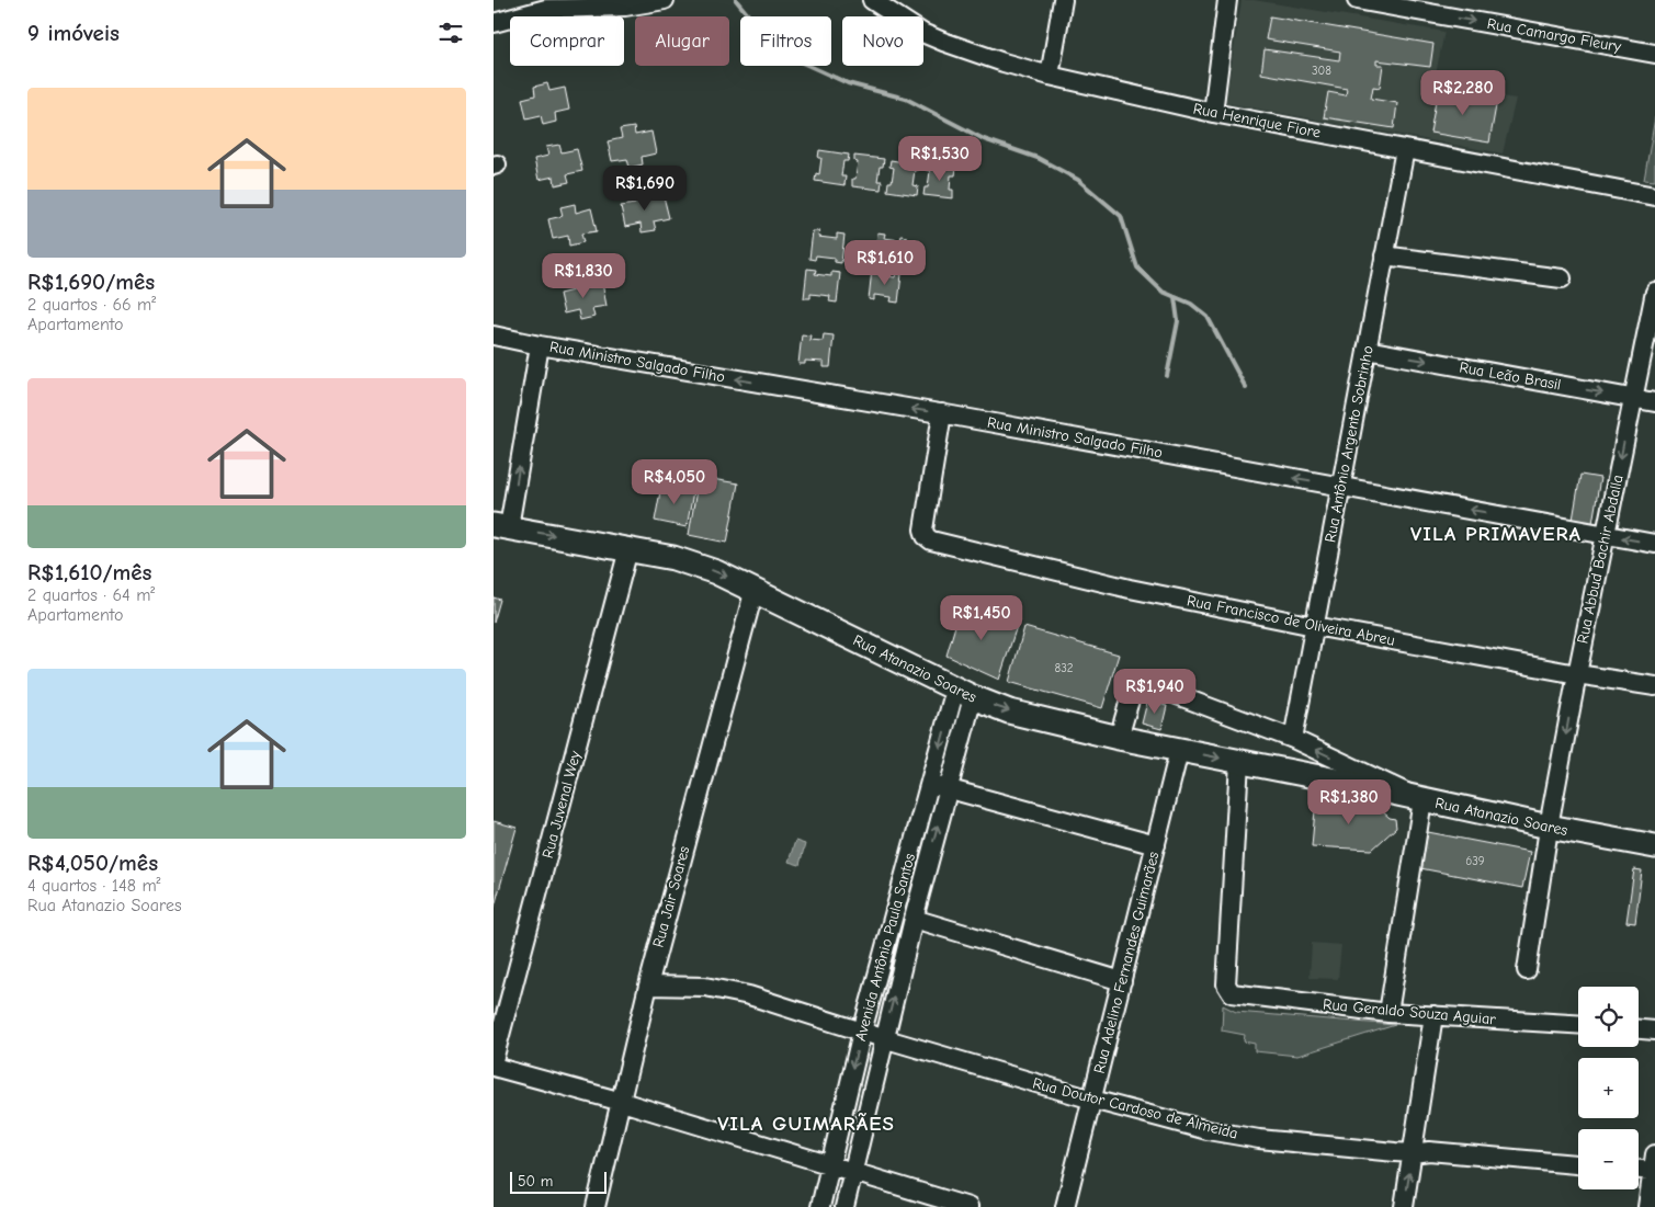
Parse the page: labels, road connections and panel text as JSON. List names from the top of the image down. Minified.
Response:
{"streets":{"main road":["Rua Atanazio Soares"],"street":["Rua Camargo Fleury","Rua Henrique Fiore","Rua Ministro Salgado Filho","Rua Leão Brasil","Rua Antônio Argento Sobrinho","Rua Abbud Bachir Abdalla","Rua Francisco de Oliveira Abreu","Rua Juvenal Wey","Rua Jair Soares","Avenida Antônio Paula Santos","Rua Adelino Fernandes Guimarães","Rua Geraldo Souza Aguiar","Rua Doutor Cardoso de Almeida"]},"crossings":[["Rua Henrique Fiore","Rua Antônio Argento Sobrinho"],["Rua Ministro Salgado Filho","Rua Antônio Argento Sobrinho"],["Rua Ministro Salgado Filho","Rua Abbud Bachir Abdalla"],["Rua Ministro Salgado Filho","Rua Francisco de Oliveira Abreu"],["Rua Leão Brasil","Rua Antônio Argento Sobrinho"],["Rua Leão Brasil","Rua Abbud Bachir Abdalla"],["Rua Antônio Argento Sobrinho","Rua Francisco de Oliveira Abreu"],["Rua Abbud Bachir Abdalla","Rua Francisco de Oliveira Abreu"],["Rua Abbud Bachir Abdalla","Rua Atanazio Soares"],["Rua Atanazio Soares","Rua Juvenal Wey"],["Rua Atanazio Soares","Rua Jair Soares"],["Rua Atanazio Soares","Avenida Antônio Paula Santos"],["Rua Atanazio Soares","Rua Adelino Fernandes Guimarães"],["Rua Atanazio Soares","Rua Geraldo Souza Aguiar"],["Rua Jair Soares","Rua Doutor Cardoso de Almeida"],["Avenida Antônio Paula Santos","Rua Doutor Cardoso de Almeida"],["Rua Adelino Fernandes Guimarães","Rua Doutor Cardoso de Almeida"]],"one_way":["Rua Camargo Fleury","Rua Ministro Salgado Filho","Rua Abbud Bachir Abdalla","Rua Atanazio Soares"],"districts":["VILA PRIMAVERA","VILA GUIMARÃES"],"house_numbers":["308","832","639"],"scale_bar":"50 m","page":{"heading":"9 imóveis","chip":["Comprar","Alugar","Filtros","Novo"],"list":[{"name":"R$1,690/mês","note":"2 quartos · 66 m² · Apartamento"},{"name":"R$1,610/mês","note":"2 quartos · 64 m² · Apartamento"},{"name":"R$4,050/mês","note":"4 quartos · 148 m² · Rua Atanazio Soares"}],"price":["R$2,280","R$1,530","R$1,690","R$1,610","R$1,830","R$4,050","R$1,450","R$1,940","R$1,380"],"map_buttons":["+","−"],"scale":"50 m"}}
